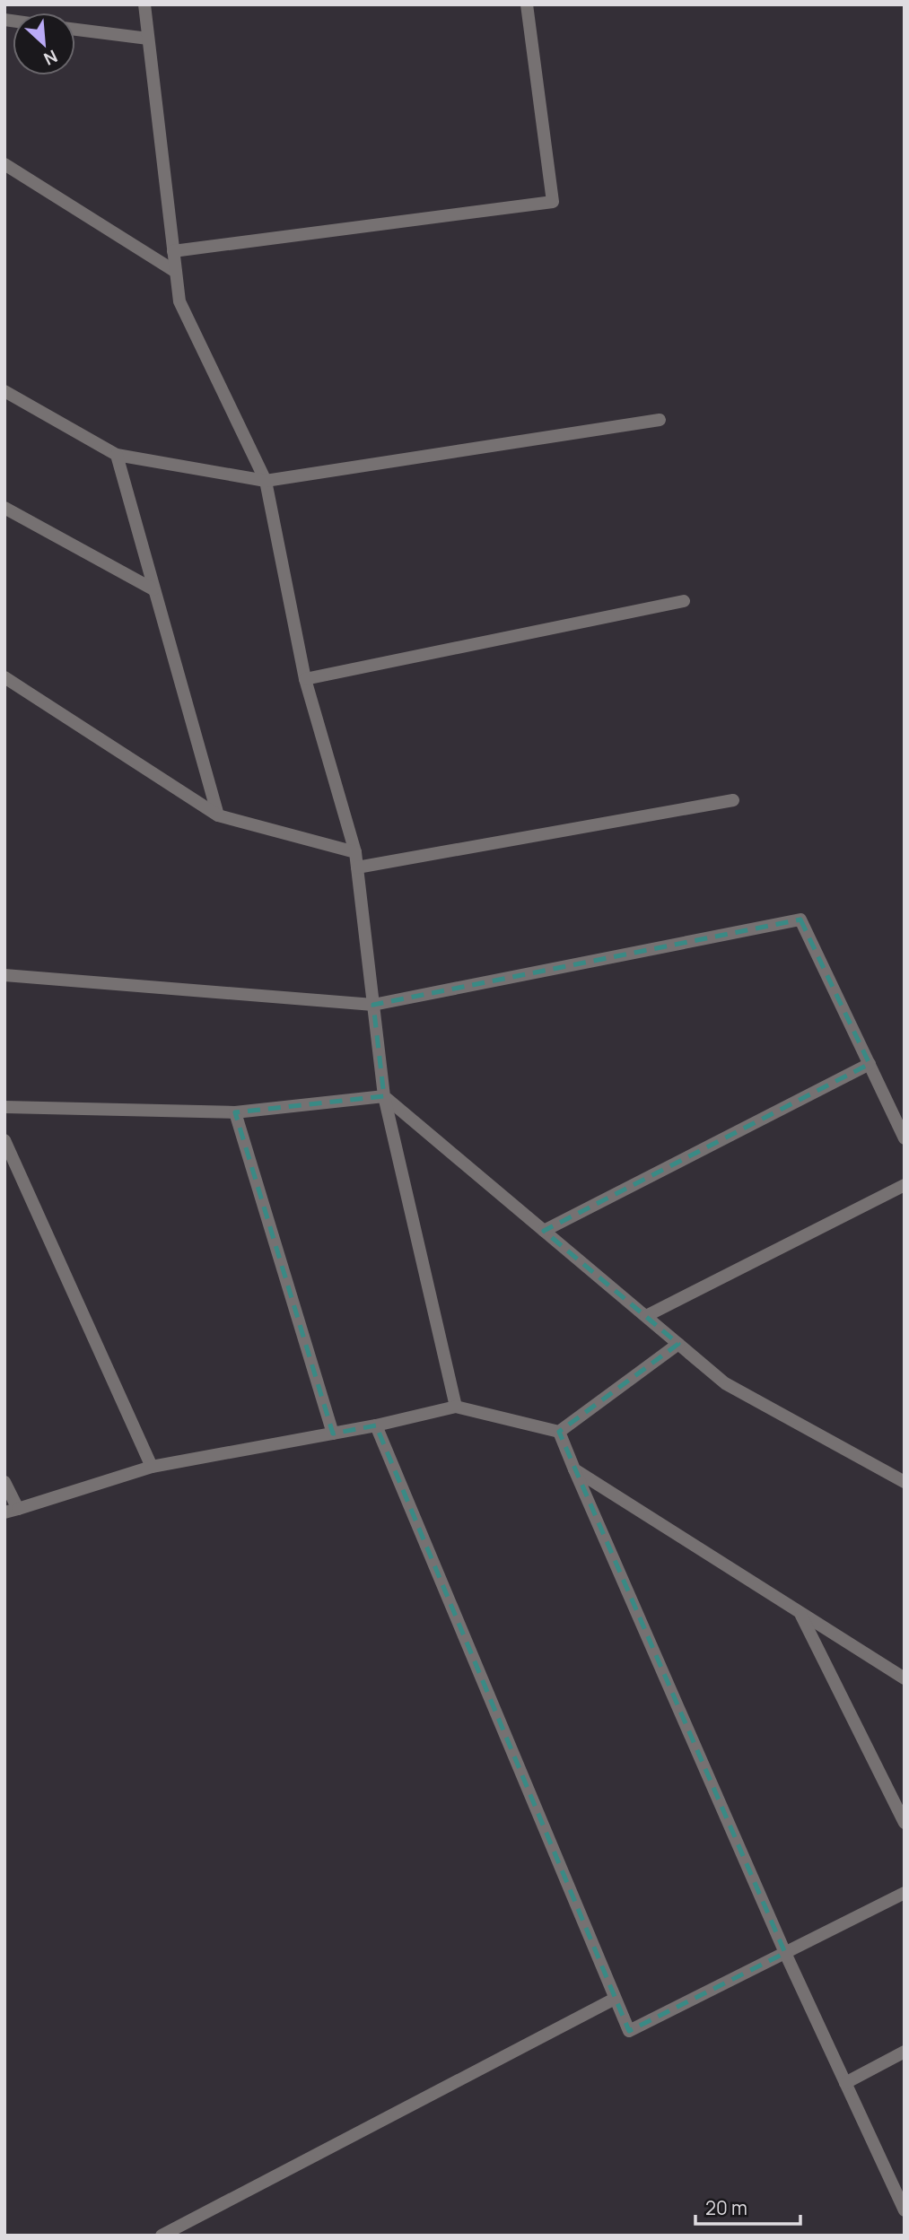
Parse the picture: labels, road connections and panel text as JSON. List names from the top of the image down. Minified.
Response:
{"scale_bar":"20 m","north":"bottom right"}
